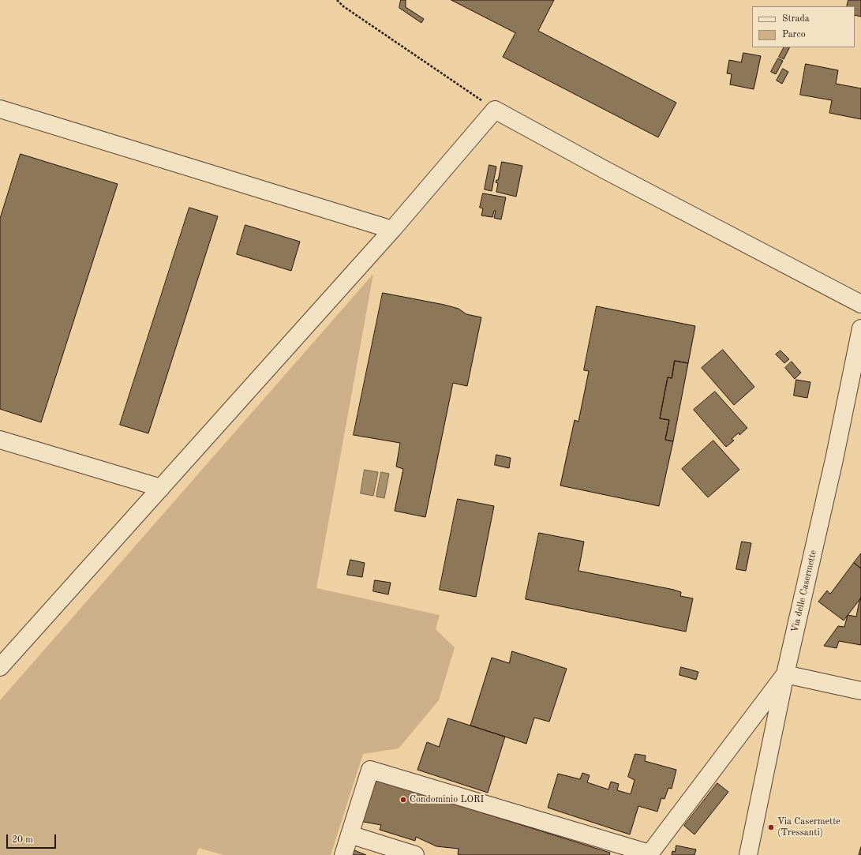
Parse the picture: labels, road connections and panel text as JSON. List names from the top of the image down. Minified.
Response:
{"streets":{"street":["Via delle Casermette"]},"places":["Condominio LORI","Via Casermette (Tressanti)"],"legend":["Strada","Parco"],"scale_bar":"20 m"}
